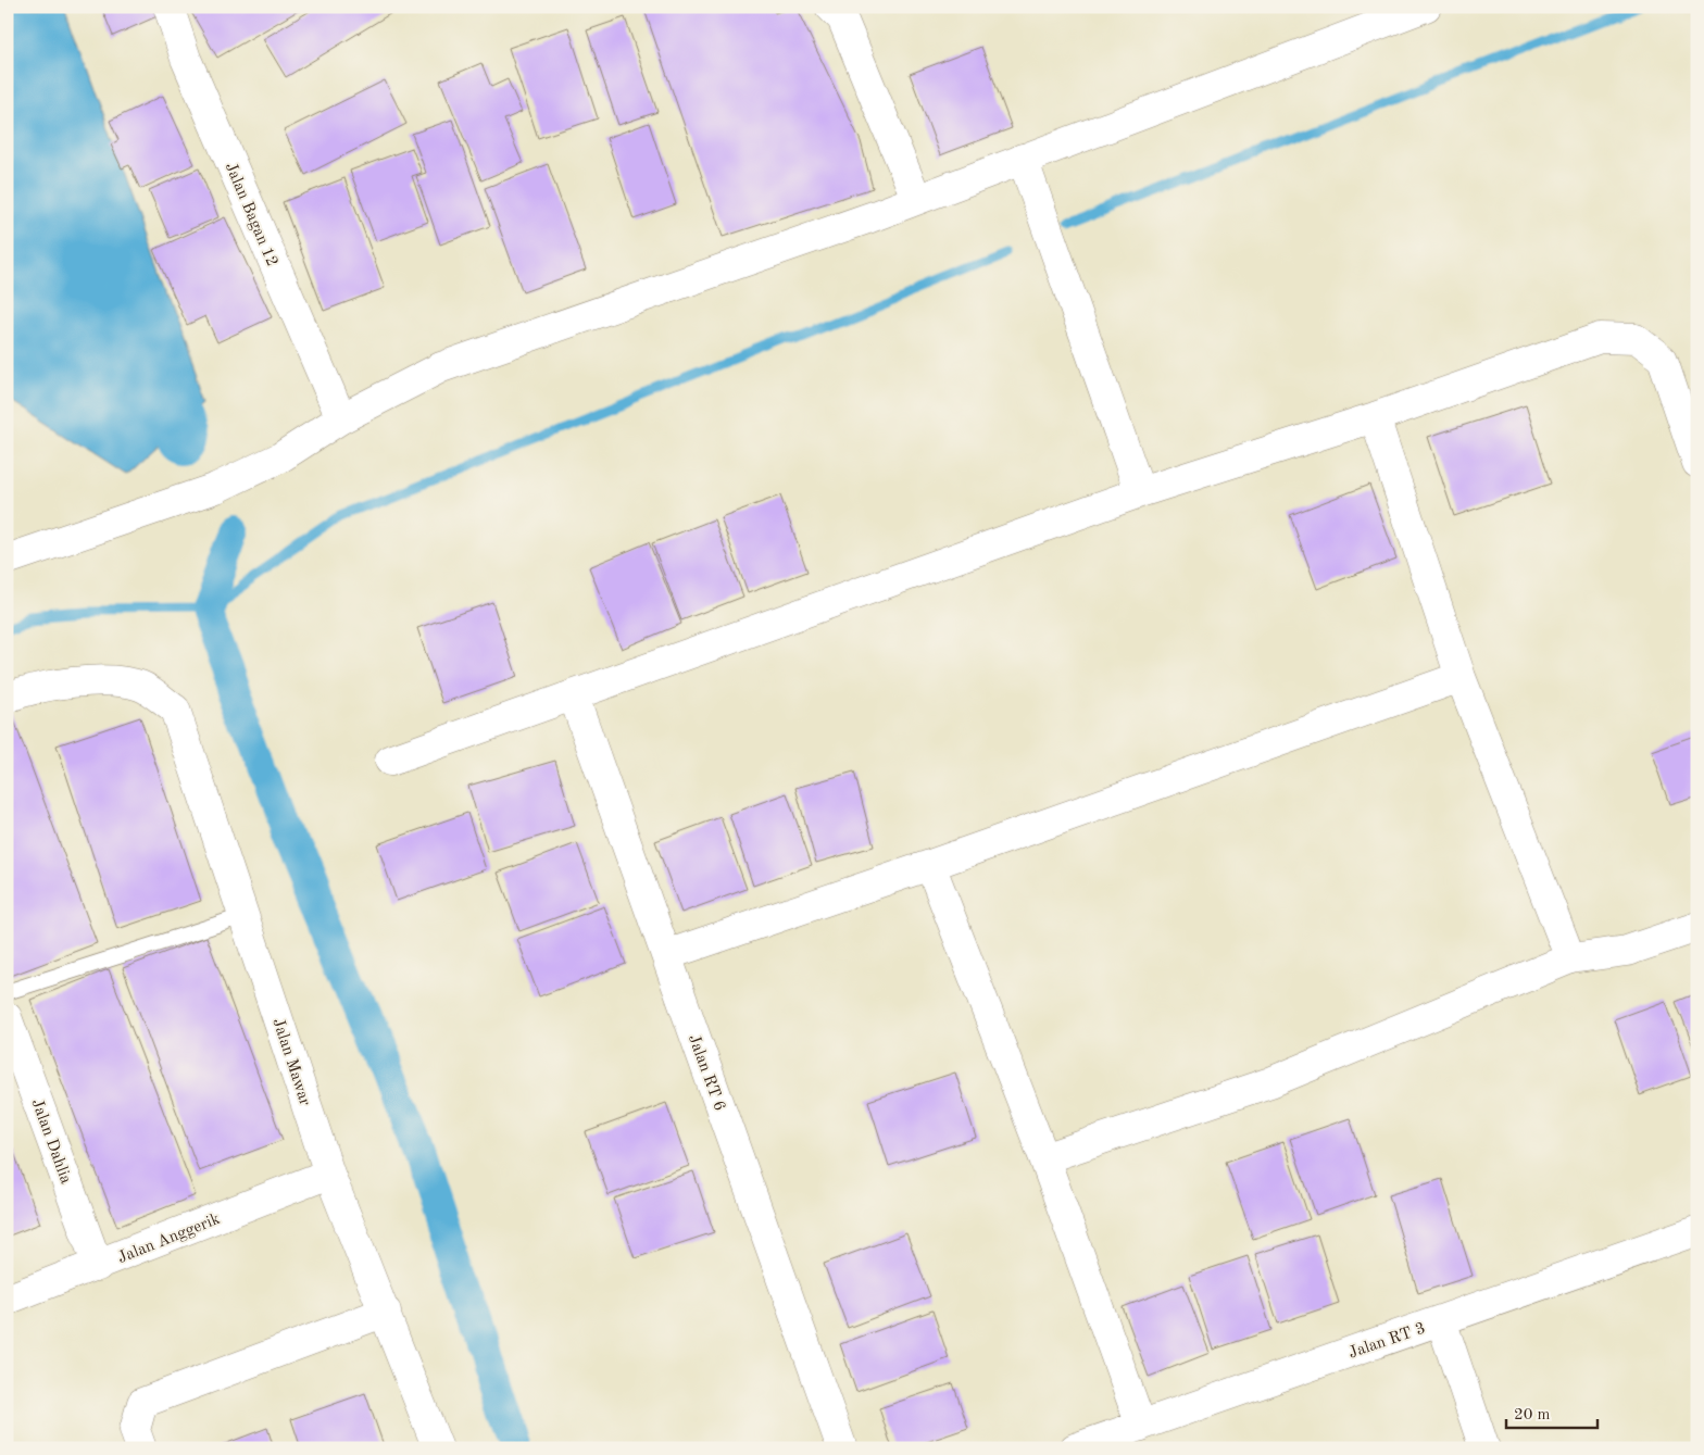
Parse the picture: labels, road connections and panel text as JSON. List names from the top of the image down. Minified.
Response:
{"streets":{"street":["Jalan Bagan 12","Jalan Mawar","Jalan RT 6","Jalan Dahlia","Jalan Anggerik","Jalan RT 3"]},"crossings":[["Jalan Mawar","Jalan Anggerik"],["Jalan Dahlia","Jalan Anggerik"]],"scale_bar":"20 m"}
